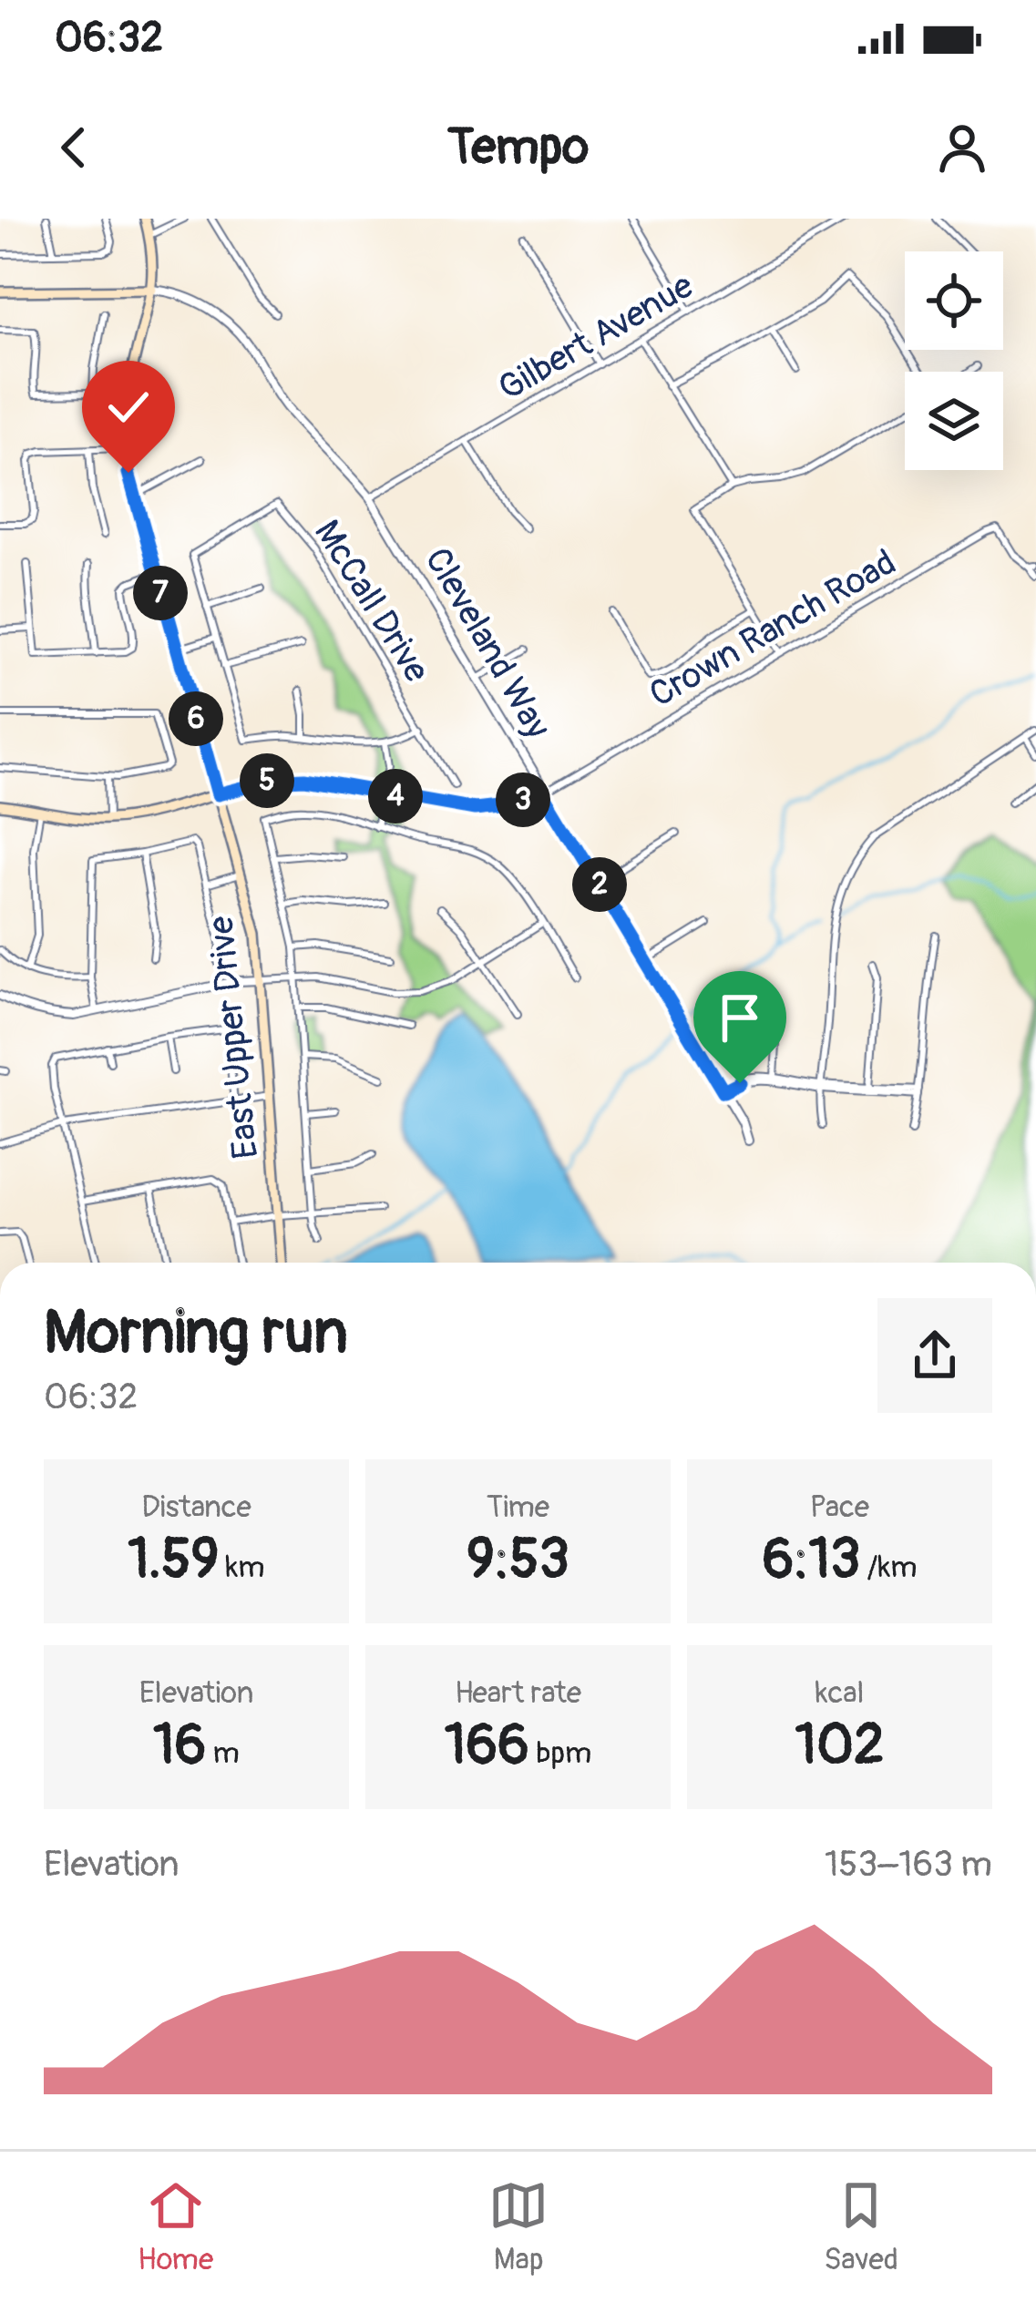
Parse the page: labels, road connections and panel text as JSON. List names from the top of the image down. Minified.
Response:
{"streets":{"main road":["East Upper Drive"],"street":["Gilbert Avenue","McCall Drive","Crown Ranch Road","Cleveland Way"]},"crossings":[["Gilbert Avenue","Cleveland Way"],["Crown Ranch Road","Cleveland Way"],["Cleveland Way","East Upper Drive"]],"page":{"status":"06:32","header":"Tempo","pins":["7","6","5","4","3","2"],"heading":["Morning run","06:32"],"stats":[["Distance","1.59 km"],["Time","9:53"],["Pace","6:13 /km"],["Elevation","16 m"],["Heart rate","166 bpm"],["kcal","102"]],"chart":["Elevation","153–163 m"],"tabs":["Home","Map","Saved"]}}
